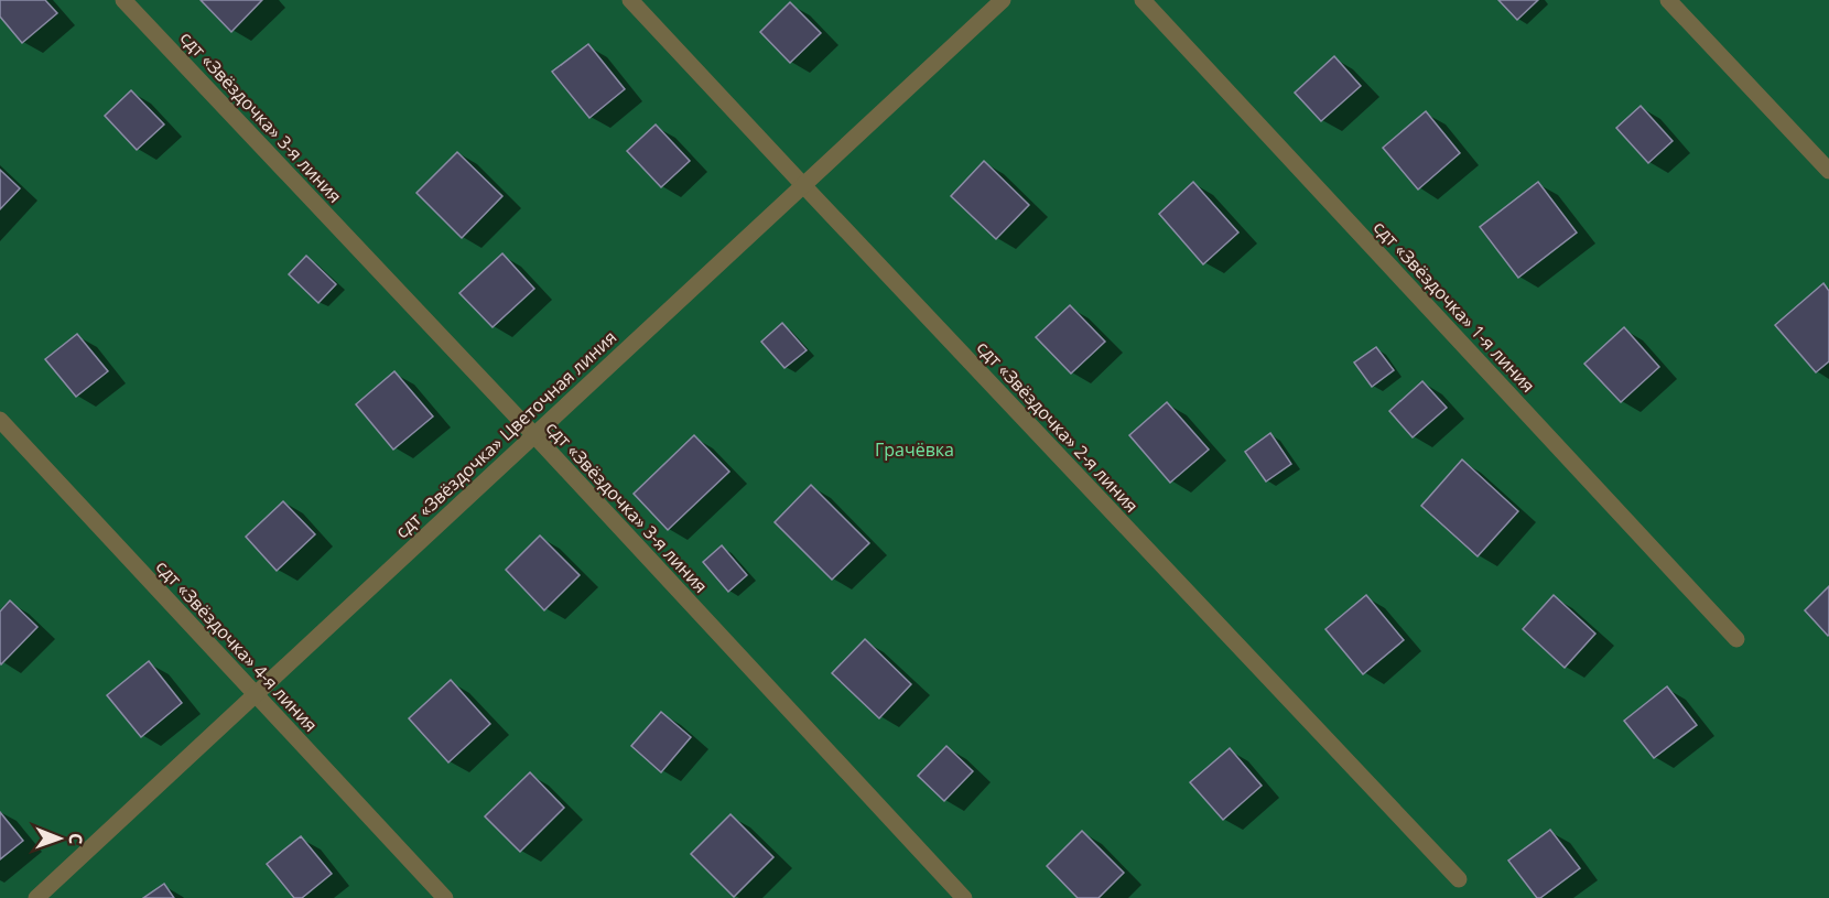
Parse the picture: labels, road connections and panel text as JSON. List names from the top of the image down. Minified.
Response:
{"streets":{"street":["сдт «Звёздочка» 3-я линия","сдт «Звёздочка» 1-я линия","сдт «Звёздочка» 2-я линия","сдт «Звёздочка» Цветочная линия","сдт «Звёздочка» 4-я линия"]},"crossings":[["сдт «Звёздочка» 3-я линия","сдт «Звёздочка» Цветочная линия"],["сдт «Звёздочка» 2-я линия","сдт «Звёздочка» Цветочная линия"],["сдт «Звёздочка» Цветочная линия","сдт «Звёздочка» 4-я линия"]],"parks":["Грачёвка"],"north":"right"}
